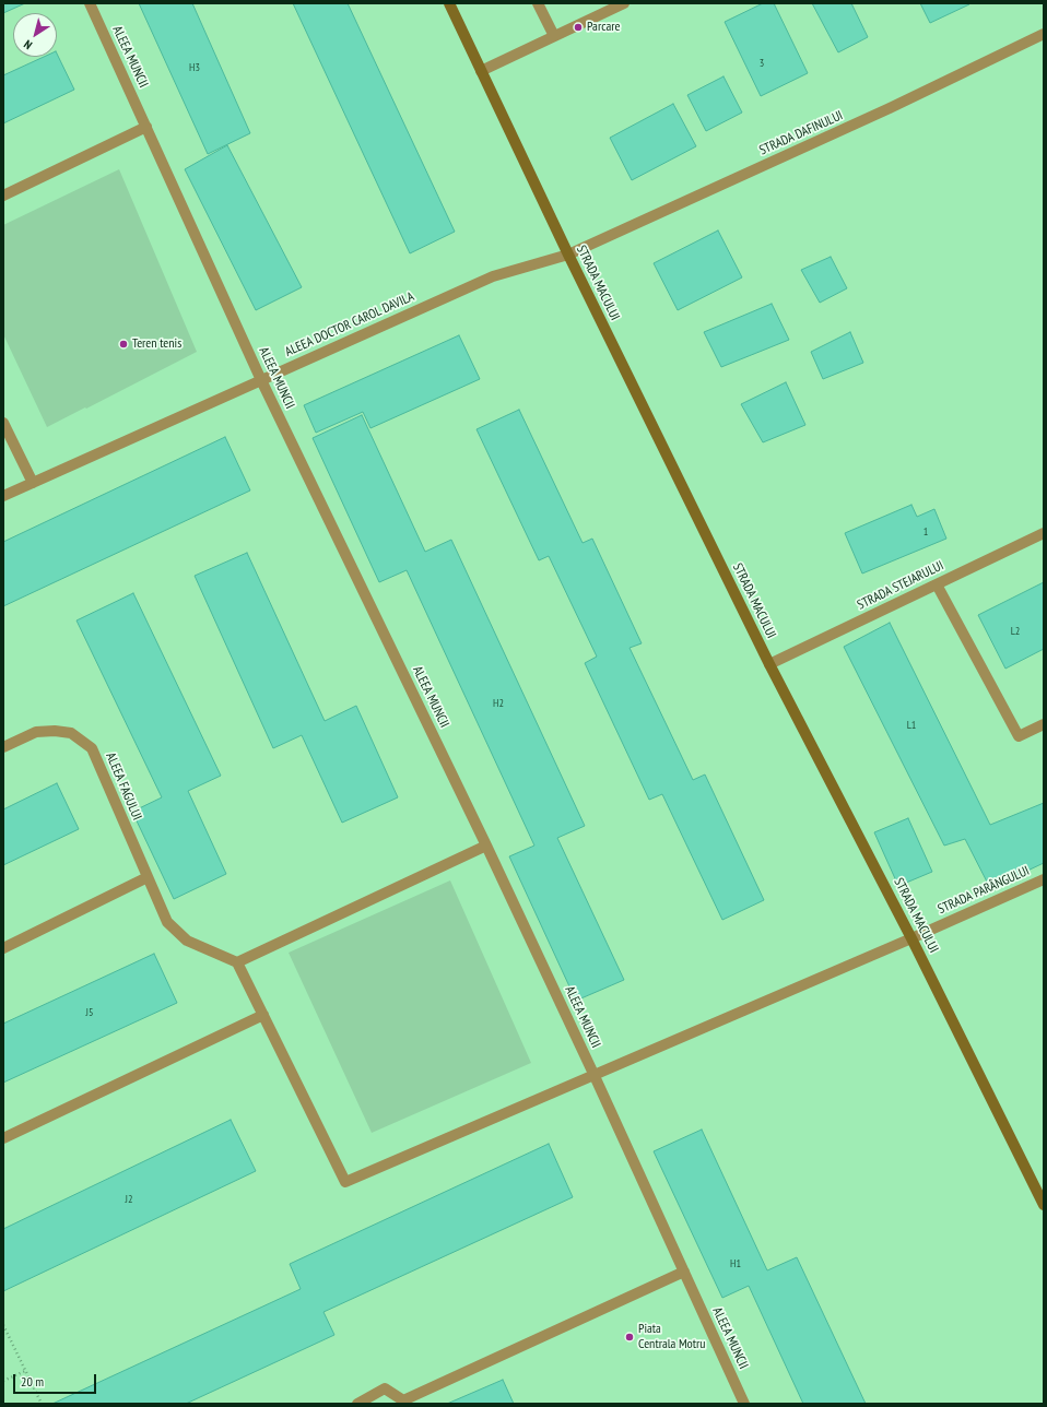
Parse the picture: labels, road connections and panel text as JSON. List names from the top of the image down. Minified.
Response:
{"streets":{"street":["ALEEA MUNCII","STRADA DAFINULUI","STRADA MACULUI","ALEEA DOCTOR CAROL DAVILA","STRADA STEJARULUI","ALEEA FAGULUI","STRADA PARÂNGULUI"]},"crossings":[["ALEEA MUNCII","ALEEA DOCTOR CAROL DAVILA"],["ALEEA MUNCII","STRADA PARÂNGULUI"],["STRADA DAFINULUI","STRADA MACULUI"],["STRADA DAFINULUI","ALEEA DOCTOR CAROL DAVILA"],["STRADA MACULUI","ALEEA DOCTOR CAROL DAVILA"],["STRADA MACULUI","STRADA STEJARULUI"],["STRADA MACULUI","STRADA PARÂNGULUI"]],"places":["Parcare","Teren tenis","Piata Centrala Motru"],"house_numbers":["3","H3","1","L2","H2","L1","J5","J2","H1"],"scale_bar":"20 m","north":"bottom left"}
